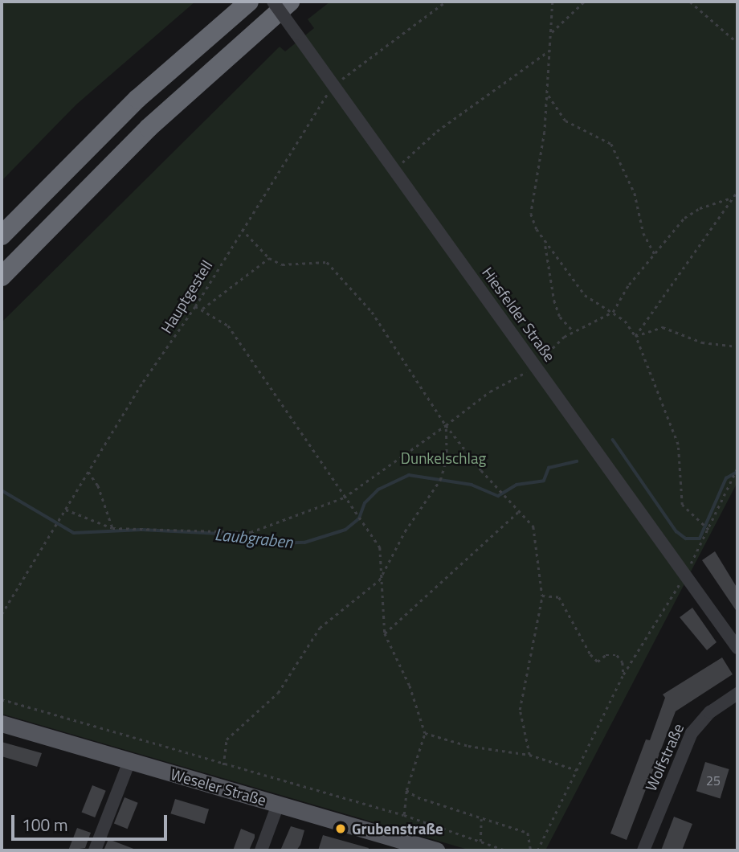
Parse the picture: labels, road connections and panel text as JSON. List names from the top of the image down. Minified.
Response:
{"streets":{"main road":["Weseler Straße"],"street":["Hiesfelder Straße","Wolfstraße"],"path":["Hauptgestell"]},"crossings":[["Hauptgestell","Hiesfelder Straße"]],"water":["Laubgraben"],"parks":["Dunkelschlag"],"places":["Grubenstraße"],"house_numbers":["25"],"scale_bar":"100 m"}
